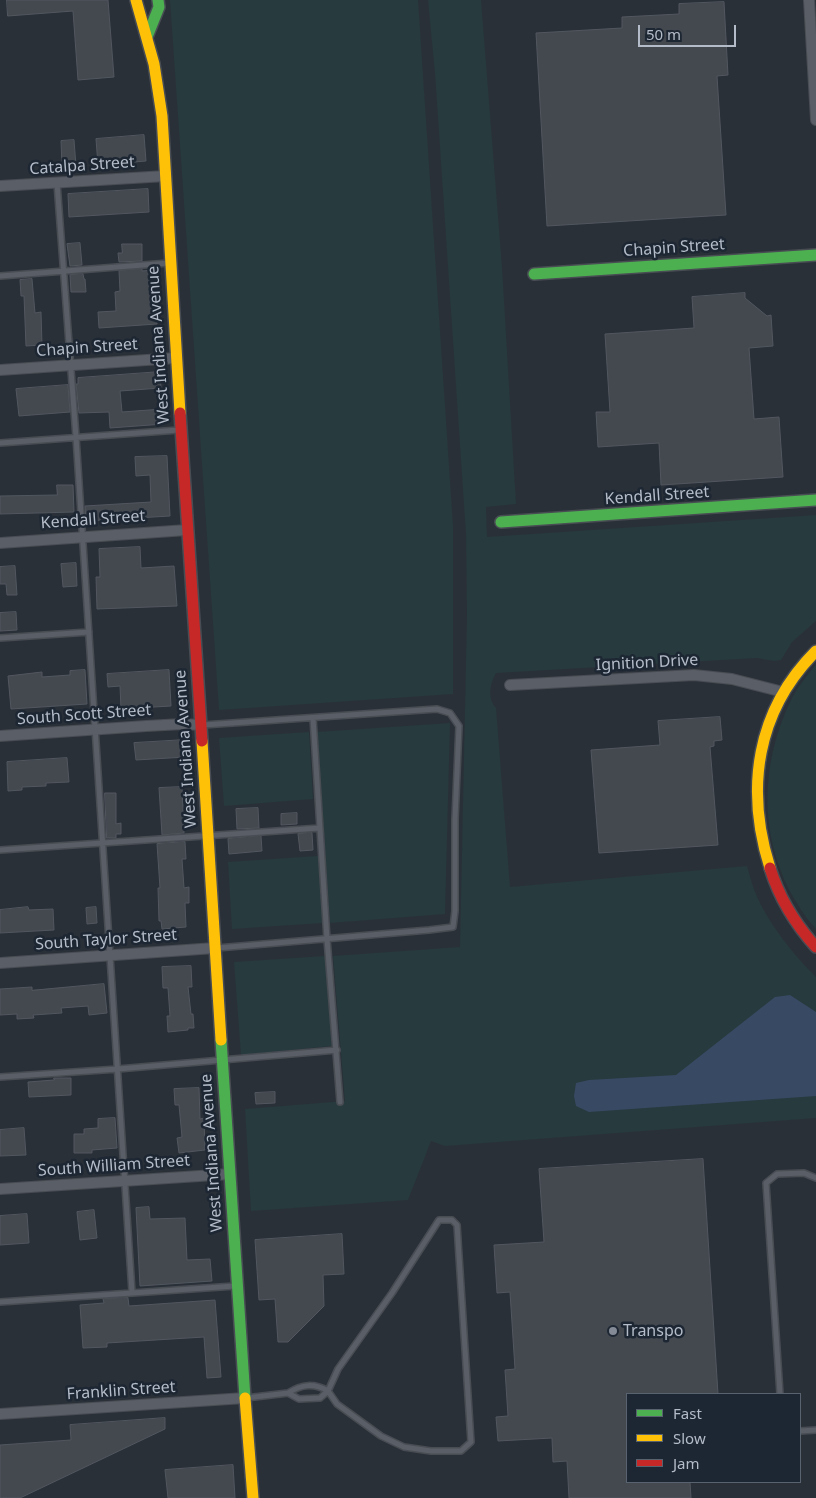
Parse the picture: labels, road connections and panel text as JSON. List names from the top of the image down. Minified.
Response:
{"streets":{"street":["Catalpa Street","Chapin Street","West Indiana Avenue","Kendall Street","Ignition Drive","South Scott Street","South Taylor Street","South William Street","Franklin Street"]},"crossings":[["Catalpa Street","West Indiana Avenue"],["Chapin Street","West Indiana Avenue"],["West Indiana Avenue","Kendall Street"],["West Indiana Avenue","South Scott Street"],["West Indiana Avenue","South Taylor Street"],["West Indiana Avenue","South William Street"],["West Indiana Avenue","Franklin Street"]],"places":["Transpo"],"legend":["Fast","Slow","Jam"],"scale_bar":"50 m"}
